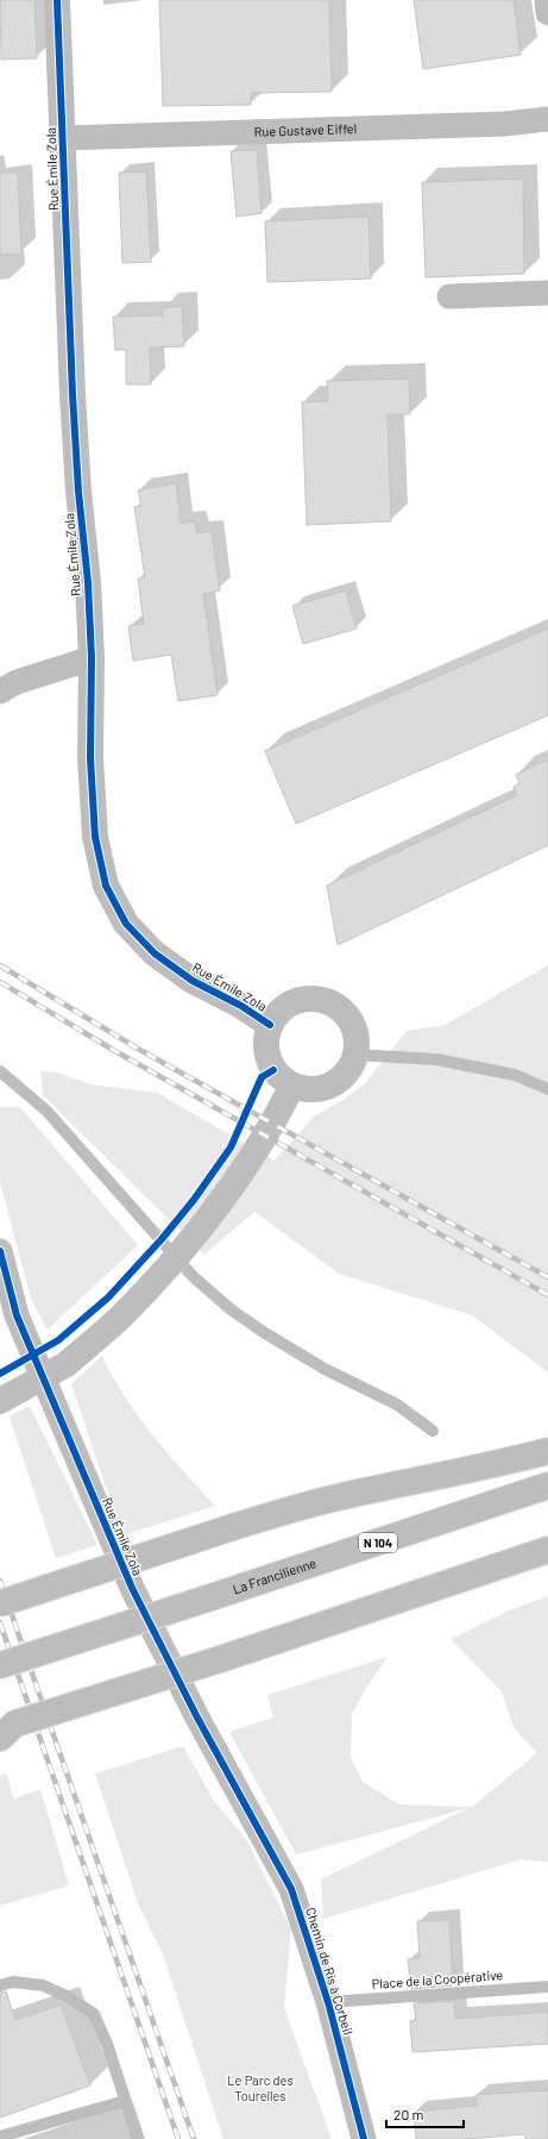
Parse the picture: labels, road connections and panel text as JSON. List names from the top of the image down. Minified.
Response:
{"streets":{"main road":["Rue Émile Zola","N 104","La Francilienne"],"street":["Rue Gustave Eiffel","Chemin de Ris à Corbeil"],"lane":["Place de la Coopérative"]},"crossings":[["Rue Gustave Eiffel","Rue Émile Zola"],["Rue Émile Zola","Chemin de Ris à Corbeil"],["Chemin de Ris à Corbeil","Place de la Coopérative"]],"parks":["Le Parc des Tourelles"],"scale_bar":"20 m"}
